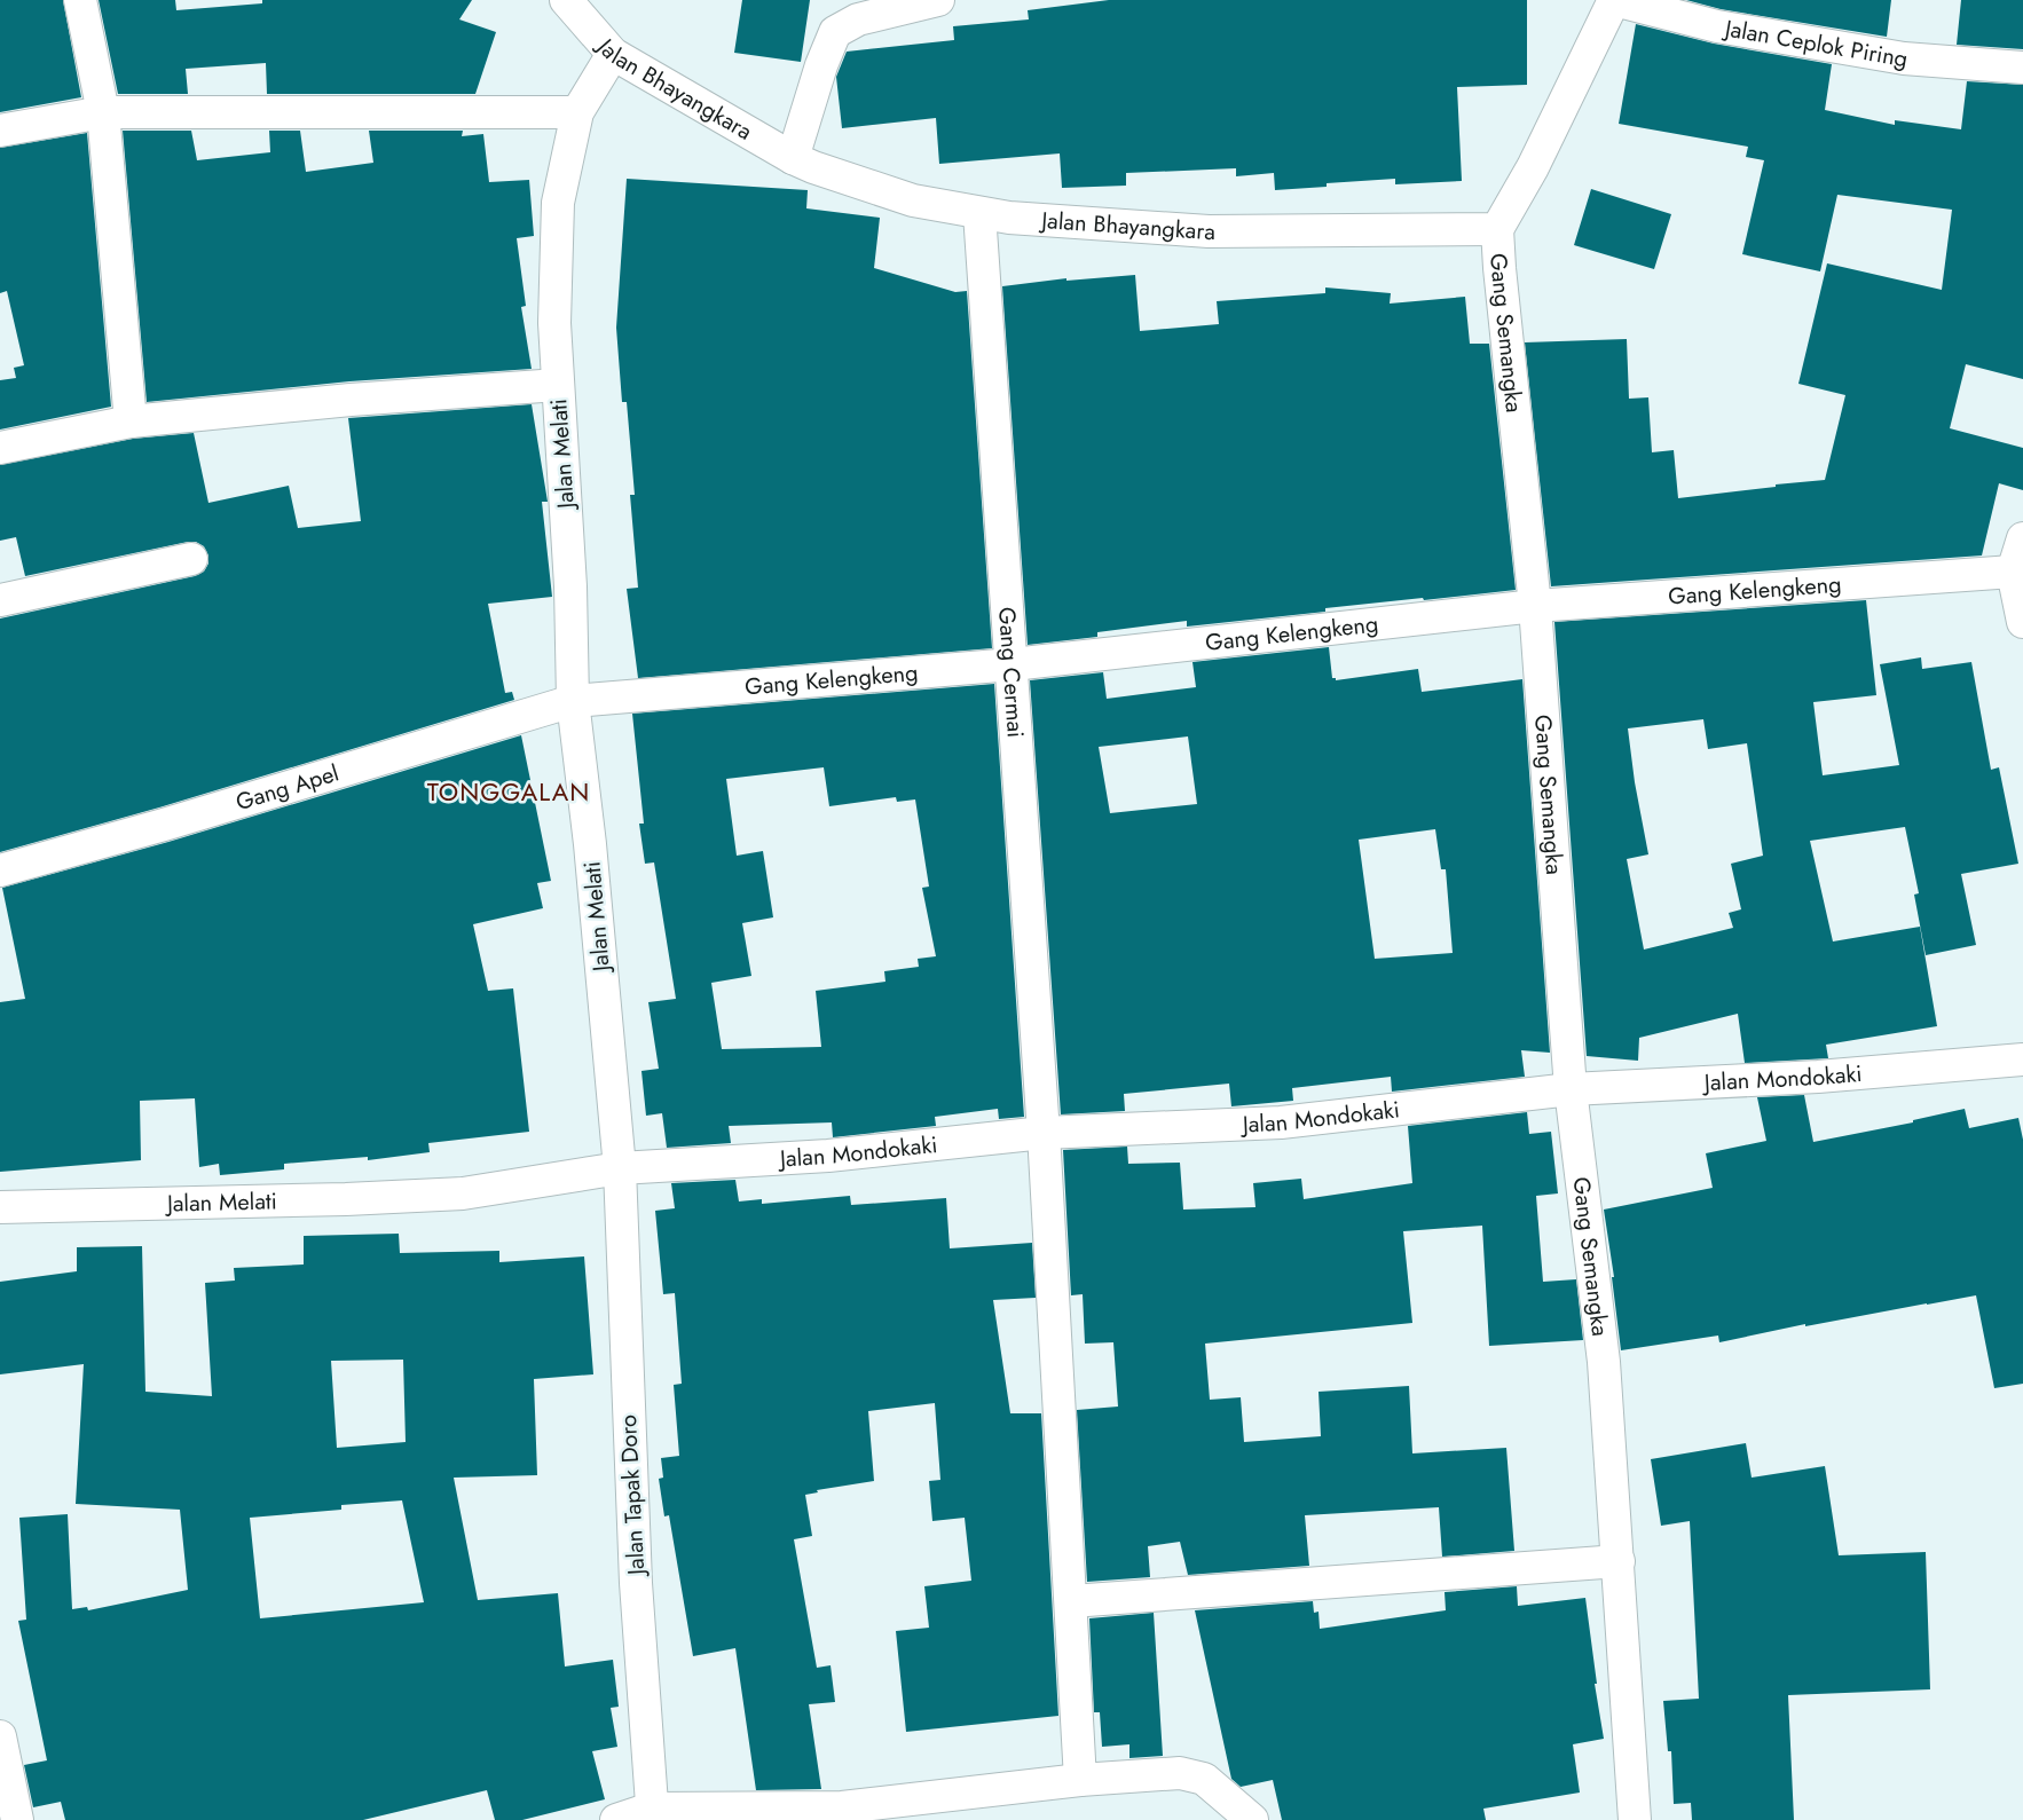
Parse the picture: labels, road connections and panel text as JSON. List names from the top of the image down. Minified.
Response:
{"streets":{"street":["Jalan Ceplok Piring","Jalan Bhayangkara","Gang Semangka","Jalan Melati","Gang Kelengkeng","Gang Cermai","Gang Apel","Jalan Mondokaki","Jalan Tapak Doro"]},"crossings":[["Jalan Bhayangkara","Gang Semangka"],["Jalan Bhayangkara","Jalan Melati"],["Jalan Bhayangkara","Gang Cermai"],["Gang Semangka","Gang Kelengkeng"],["Gang Semangka","Jalan Mondokaki"],["Jalan Melati","Gang Kelengkeng"],["Jalan Melati","Gang Apel"],["Jalan Melati","Jalan Mondokaki"],["Jalan Melati","Jalan Tapak Doro"],["Gang Kelengkeng","Gang Cermai"],["Gang Kelengkeng","Gang Apel"],["Gang Cermai","Jalan Mondokaki"],["Jalan Mondokaki","Jalan Tapak Doro"]],"districts":["TONGGALAN"]}
